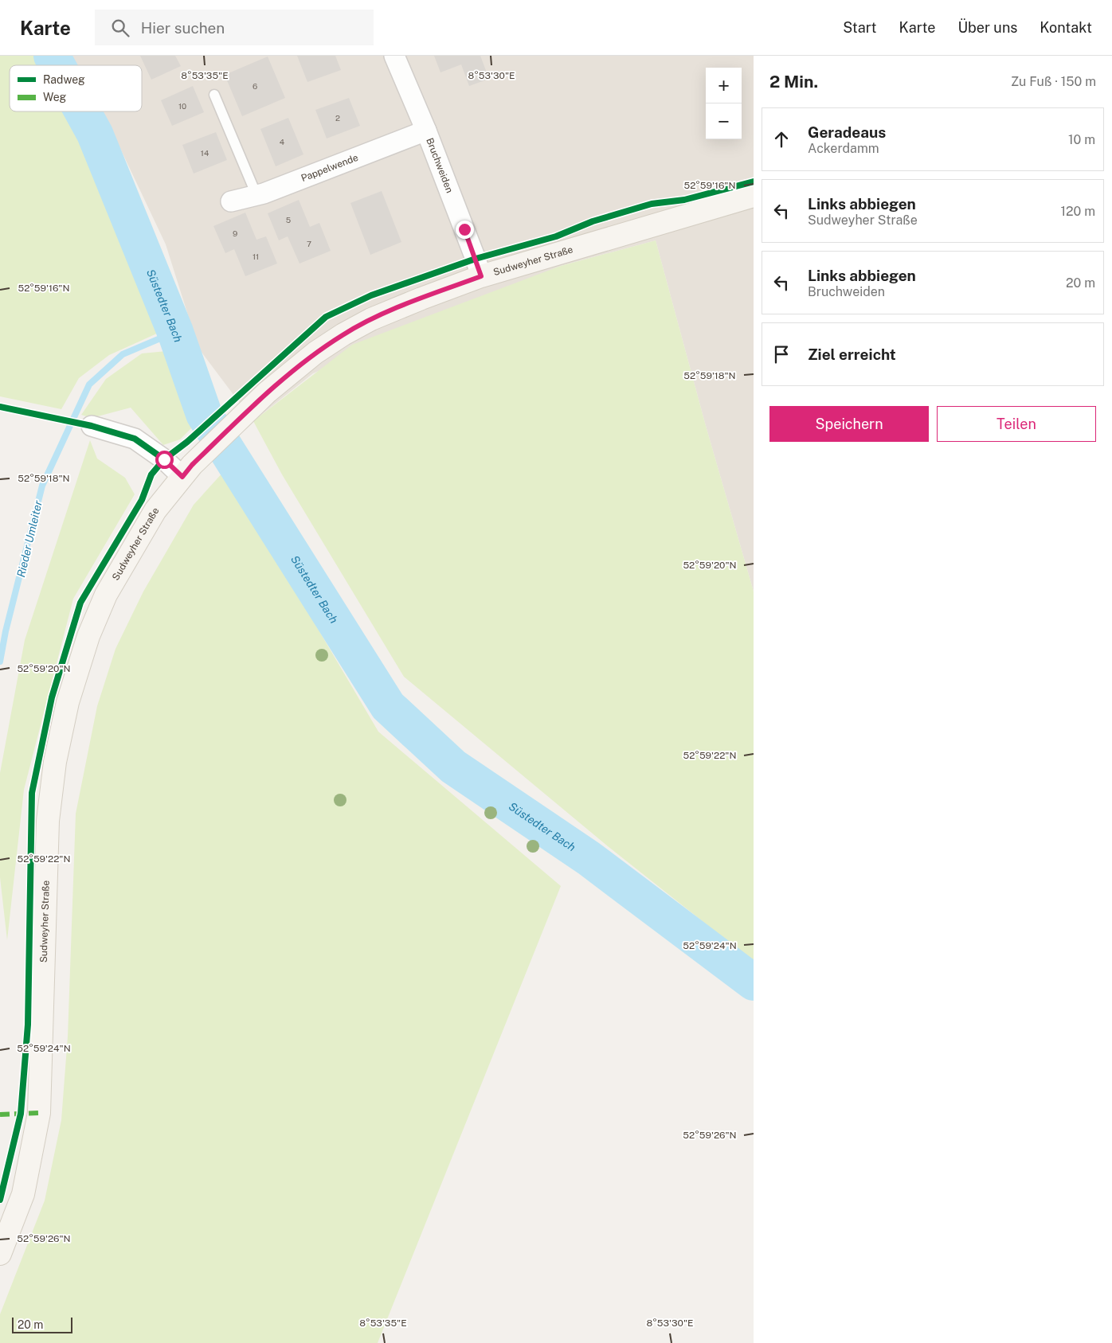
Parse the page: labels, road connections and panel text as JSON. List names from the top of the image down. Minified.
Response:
{"streets":{"street":["Bruchweiden","Pappelwende","Sudweyher Straße"]},"crossings":[["Bruchweiden","Pappelwende"],["Bruchweiden","Sudweyher Straße"]],"water":["Süstedter Bach","Rieder Umleiter"],"house_numbers":["6","10","2","4","14","5","9","7","11"],"legend":["Radweg","Weg"],"scale_bar":"20 m","page":{"header":"Karte","search":"Hier suchen","nav":["Start","Karte","Über uns","Kontakt"],"heading":["2 Min.","Zu Fuß · 150 m"],"map_buttons":["+","−"],"list":[["Geradeaus","Ackerdamm","10 m"],["Links abbiegen","Sudweyher Straße","120 m"],["Links abbiegen","Bruchweiden","20 m"],"Ziel erreicht"],"buttons":["Speichern","Teilen"],"scale":"20 m"},"coordinates":["8°53'35\"E","8°53'30\"E","52°59'16\"N","52°59'18\"N","52°59'20\"N","52°59'22\"N","52°59'24\"N","52°59'26\"N"]}
